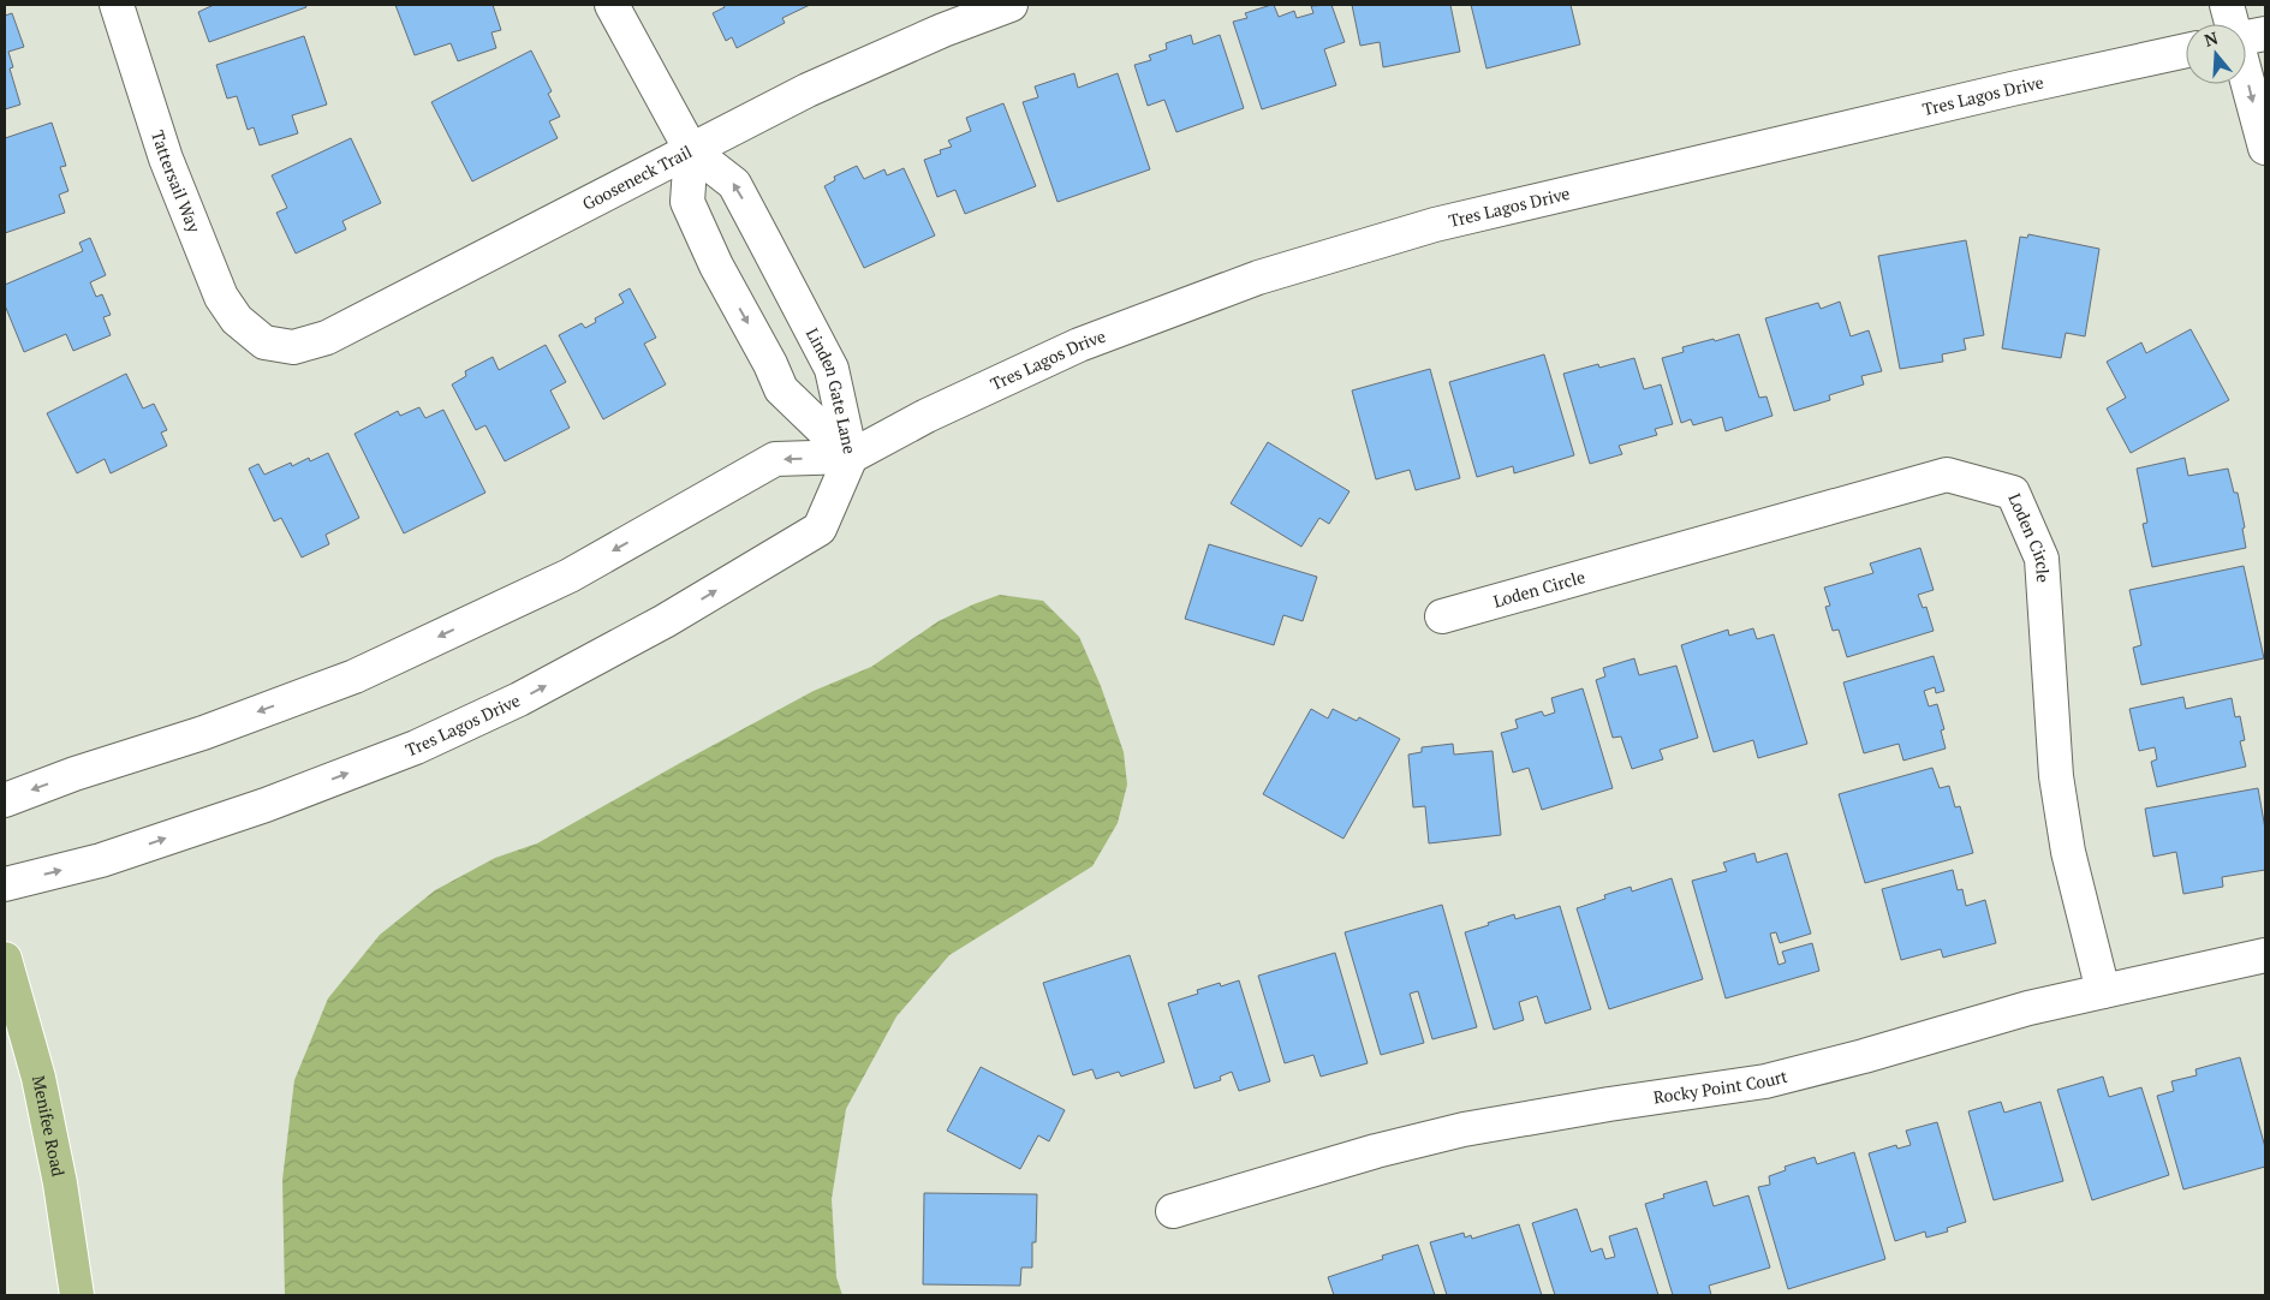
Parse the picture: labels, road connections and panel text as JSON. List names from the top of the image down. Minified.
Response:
{"streets":{"main road":["Menifee Road"],"street":["Tres Lagos Drive","Gooseneck Trail","Tattersail Way","Linden Gate Lane","Loden Circle","Rocky Point Court"]},"crossings":[["Tres Lagos Drive","Linden Gate Lane"],["Gooseneck Trail","Tattersail Way"],["Gooseneck Trail","Linden Gate Lane"],["Loden Circle","Rocky Point Court"]],"north":"top"}
